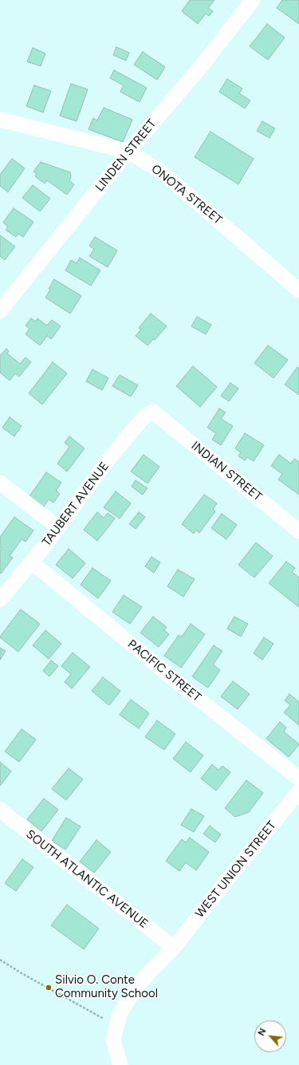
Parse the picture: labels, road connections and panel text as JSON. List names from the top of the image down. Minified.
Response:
{"streets":{"street":["LINDEN STREET","ONOTA STREET","INDIAN STREET","TAUBERT AVENUE","PACIFIC STREET","WEST UNION STREET","SOUTH ATLANTIC AVENUE"]},"crossings":[["LINDEN STREET","ONOTA STREET"],["INDIAN STREET","TAUBERT AVENUE"],["TAUBERT AVENUE","PACIFIC STREET"],["WEST UNION STREET","SOUTH ATLANTIC AVENUE"]],"places":["Silvio O. Conte Community School"],"north":"top left"}
